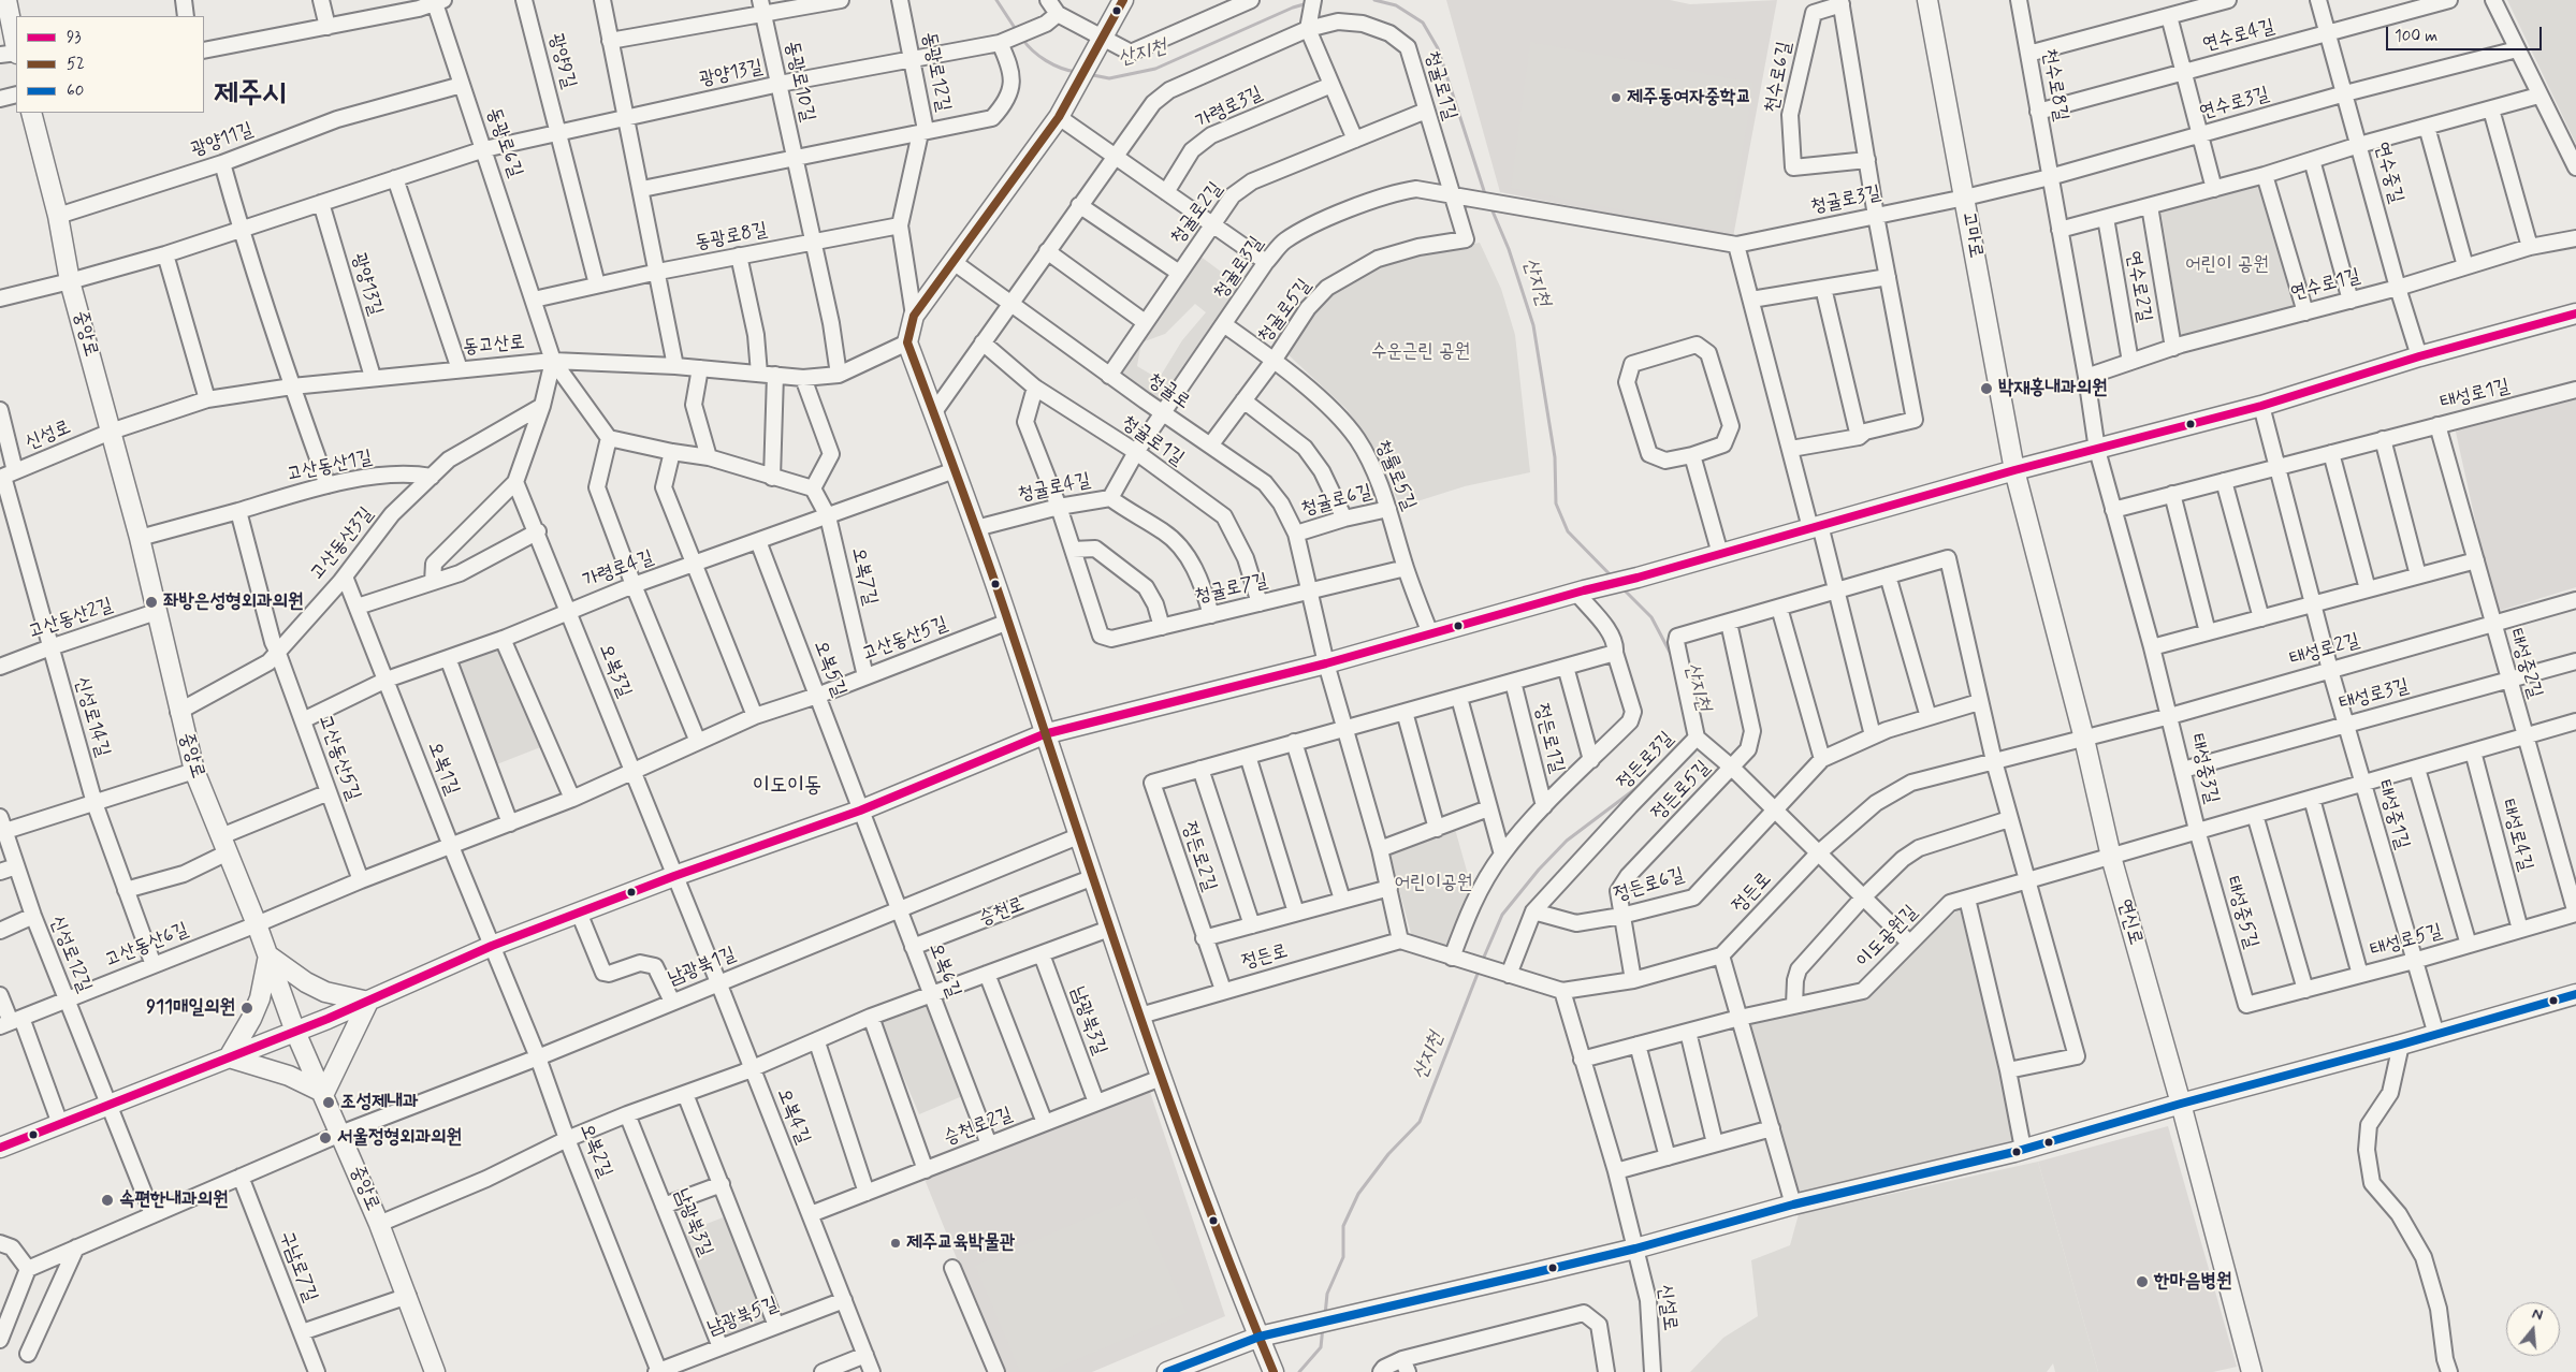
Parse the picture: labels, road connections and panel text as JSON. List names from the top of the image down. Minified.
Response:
{"streets":{"main road":["고마로","중앙로","연신로"],"street":["연수로4길","광양9길","동광로12길","광양13길","천수로6길","동광로10길","천수로8길","청귤로1길","연수로3길","가령로3길","광양11길","동광로6길","연수중길","청귤로3길","청귤로2길","동광로8길","연수로1길","연수로2길","청귤로5길","동고산로","청귤로","태성로1길","신성로","고산동산1길","청률로5길","청귤로4길","청귤로6길","고산동산3길","가령로4길","오복7길","청귤로7길","고산동산2길","고산동산5길","태성로2길","태성중2길","오복5길","오복3길","태성로3길","신성로14길","정든로1길","정든로3길","오복1길","태성중3길","정든로5길","태성중1길","태성로4길","정든로2길","정든로6길","정든로","승천로","태성중5길","이도공원길","태성로5길","고산동산6길","신성로12길","남광북1길","오복6길","남광북3길","오복4길","승천로2길","오복2길","구남로7길","신설로","남광북5길"]},"crossings":[["연수로4길","천수로8길"],["연수로4길","연수중길"],["광양9길","광양13길"],["동광로12길","광양13길"],["광양13길","동광로10길"],["광양13길","동광로6길"],["광양13길","중앙로"],["광양13길","동고산로"],["천수로6길","청귤로3길"],["동광로10길","동광로8길"],["동광로10길","동고산로"],["천수로8길","연수로3길"],["청귤로1길","청귤로3길"],["청귤로1길","청귤로2길"],["청귤로1길","청귤로5길"],["청귤로1길","청귤로"],["청귤로1길","청귤로7길"],["연수로3길","연수중길"],["연수로3길","청귤로3길"],["연수로3길","고마로"],["광양11길","동광로6길"],["광양11길","중앙로"],["동광로6길","동고산로"],["연수중길","연수로1길"],["청귤로3길","고마로"],["청귤로3길","청귤로"],["청귤로3길","청률로5길"],["청귤로3길","청귤로4길"],["청귤로2길","청귤로"],["고마로","연신로"],["연수로1길","연수로2길"],["청귤로5길","청귤로"],["청귤로5길","청률로5길"],["중앙로","동고산로"],["중앙로","신성로"],["중앙로","고산동산1길"],["중앙로","고산동산3길"],["중앙로","고산동산2길"],["중앙로","고산동산5길"],["중앙로","고산동산6길"],["중앙로","남광북1길"],["동고산로","신성로"],["청귤로","청귤로6길"],["청귤로","청귤로7길"],["태성로1길","태성중2길"],["태성로1길","태성중1길"],["신성로","신성로14길"],["고산동산1길","고산동산3길"],["청률로5길","청귤로6길"],["청귤로4길","청귤로7길"],["고산동산3길","고산동산5길"],["고산동산3길","오복1길"],["가령로4길","오복7길"],["가령로4길","고산동산5길"],["가령로4길","오복5길"],["가령로4길","오복3길"],["가령로4길","오복1길"],["오복7길","고산동산5길"],["고산동산2길","신성로14길"],["고산동산5길","오복5길"],["고산동산5길","오복3길"],["고산동산5길","오복1길"],["고산동산5길","고산동산6길"],["태성로2길","태성중2길"],["태성로2길","태성중3길"],["태성로2길","태성중1길"],["태성로2길","정든로"],["태성로2길","연신로"],["태성중2길","태성로3길"],["태성중2길","태성로5길"],["오복5길","오복6길"],["오복3길","오복4길"],["태성로3길","태성중3길"],["태성로3길","태성중1길"],["신성로14길","고산동산6길"],["정든로3길","정든로5길"],["정든로3길","정든로6길"],["정든로3길","정든로"],["오복1길","오복2길"],["태성중3길","태성중5길"],["정든로5길","정든로6길"],["태성중1길","태성로5길"],["태성로4길","태성로5길"],["정든로2길","정든로"],["정든로","연신로"],["승천로","오복6길"],["태성중5길","태성로5길"],["연신로","이도공원길"],["고산동산6길","신성로12길"],["남광북1길","오복6길"],["남광북1길","오복4길"],["남광북1길","오복2길"],["오복6길","승천로2길"],["남광북3길","승천로2길"],["남광북3길","남광북5길"],["오복4길","승천로2길"],["오복4길","남광북5길"],["오복2길","남광북5길"]],"districts":["제주시","이도이동"],"water":["산지천"],"parks":["어린이 공원","수운근린 공원","어린이공원"],"places":["제주동여자중학교","박재홍내과의원","좌방은성형외과의원","911매일의원","조성제내과","서울정형외과의원","속편한내과의원","제주교육박물관","한마음병원"],"lines":["transit line 52","transit line 93","transit line 60"],"legend":["93","52","60"],"scale_bar":"100 m","north":"top"}
